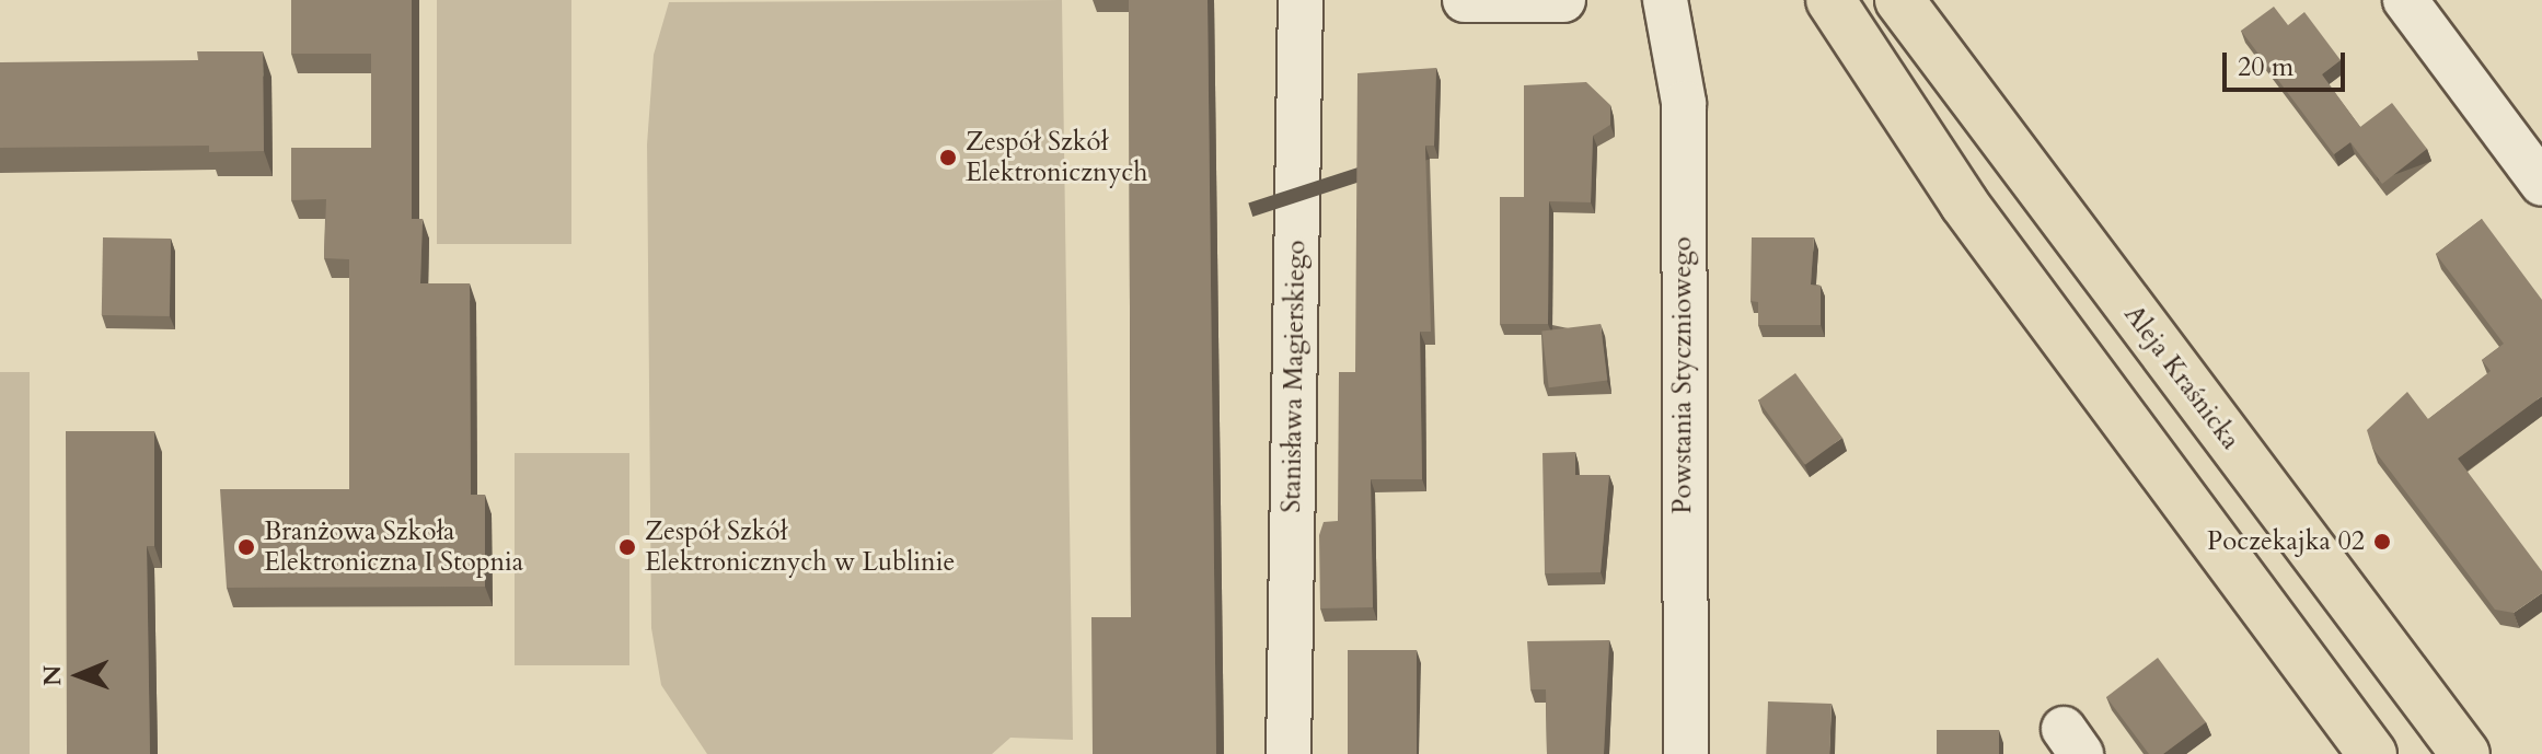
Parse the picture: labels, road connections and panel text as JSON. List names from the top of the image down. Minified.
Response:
{"streets":{"main road":["Aleja Kraśnicka"],"street":["Powstania Styczniowego","Stanisława Magierskiego"]},"places":["Zespół Szkół Elektronicznych","Poczekajka 02","Branżowa Szkoła Elektroniczna I Stopnia","Zespół Szkół Elektronicznych w Lublinie"],"scale_bar":"20 m","north":"left"}
